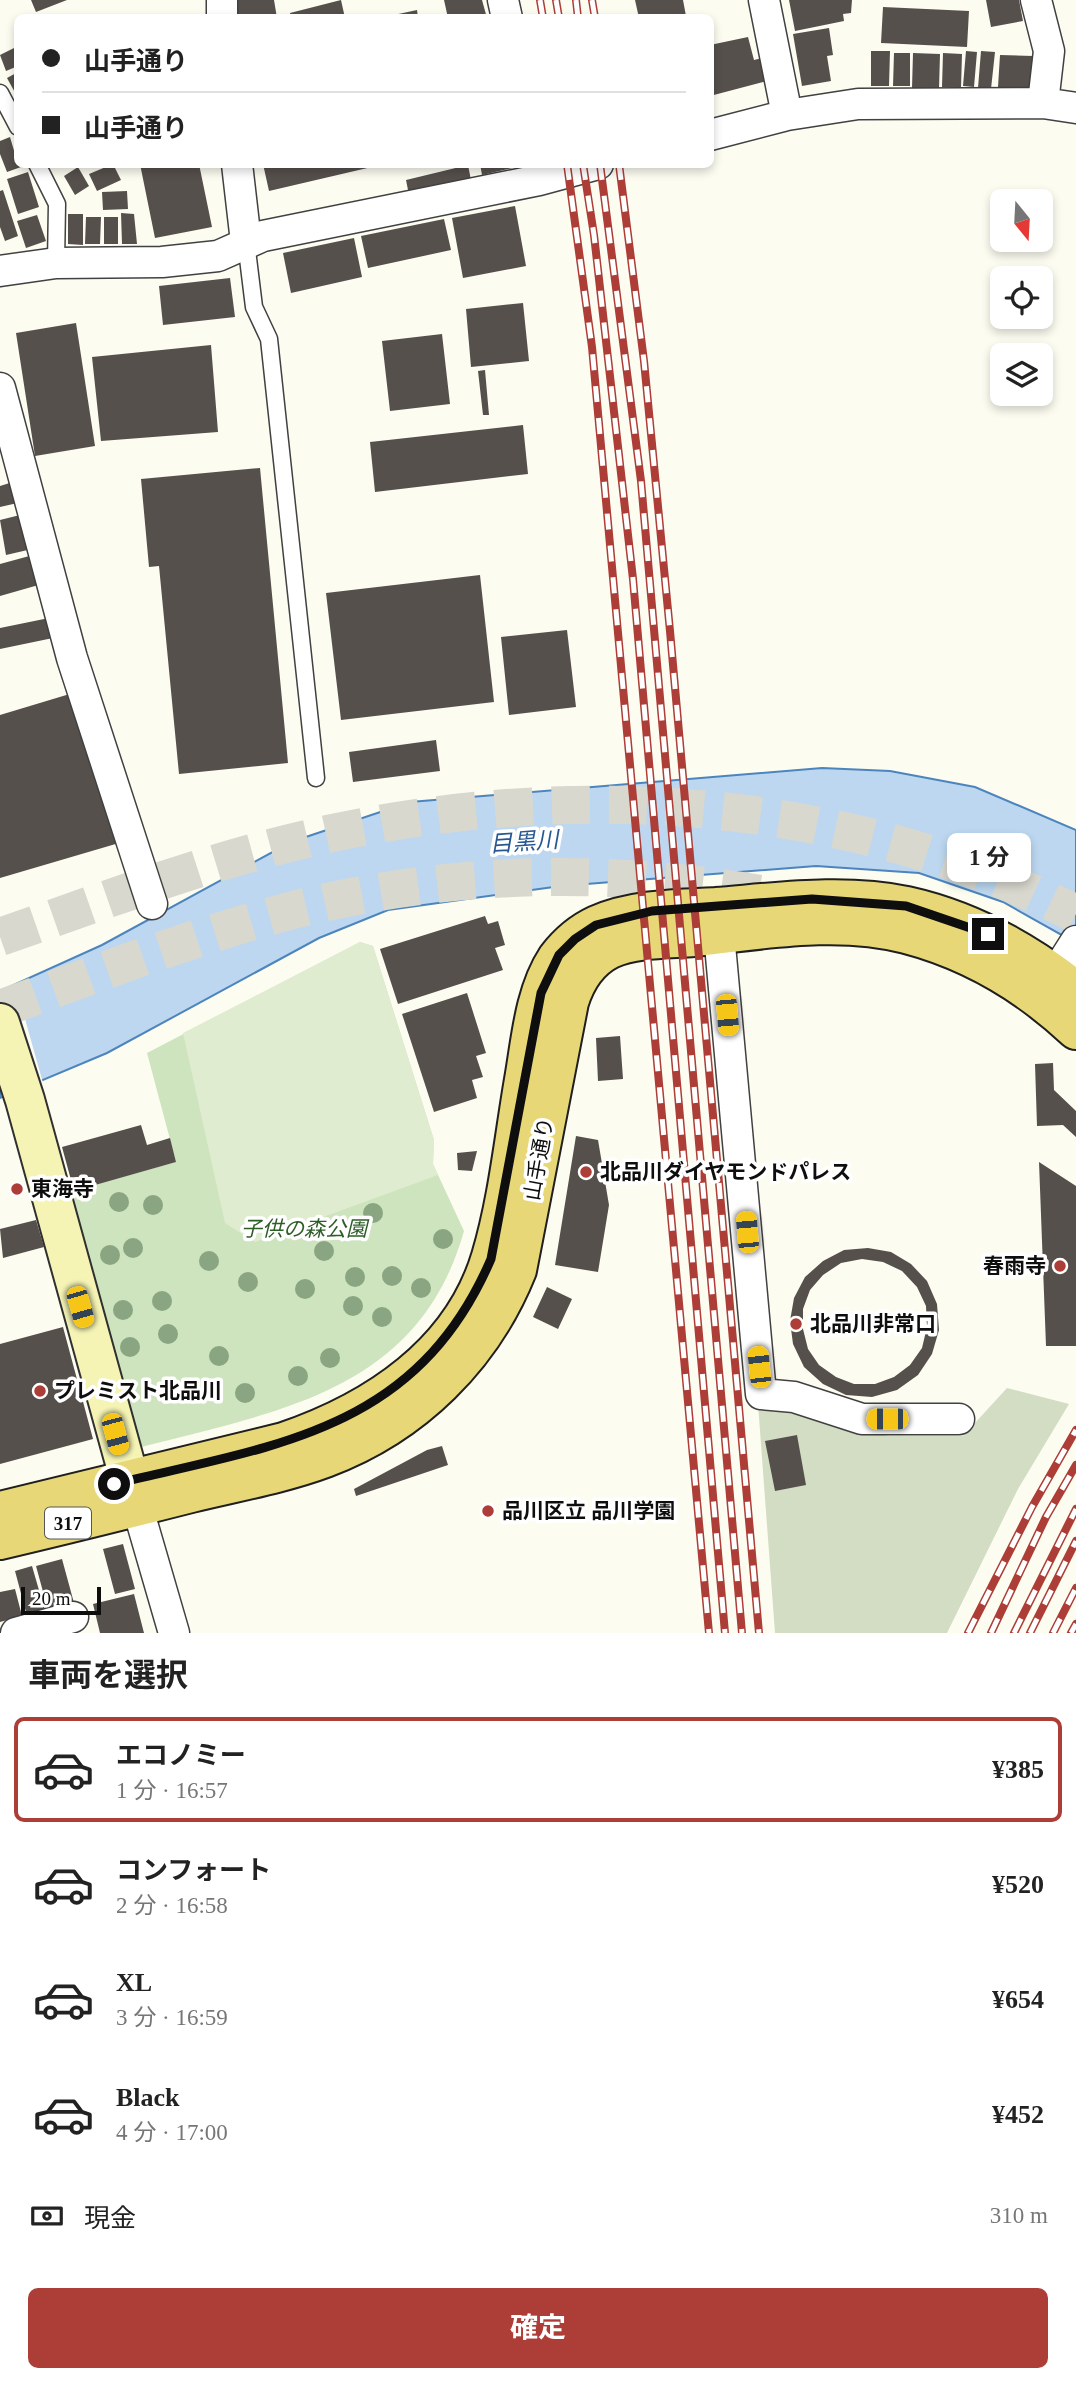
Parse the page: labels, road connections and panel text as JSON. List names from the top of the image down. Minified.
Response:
{"streets":{"main road":["山手通り","317"]},"water":["目黒川"],"parks":["子供の森公園"],"places":["北品川ダイヤモンドパレス","東海寺","春雨寺","北品川非常口","プレミスト北品川","品川区立 品川学園"],"scale_bar":"20 m","north":"bottom","page":{"banner":["山手通り","山手通り"],"bubble":"1 分","scale":"20 m","heading":"車両を選択","list":[{"name":"エコノミー","note":"1 分 · 16:57","value":"¥385"},{"name":"コンフォート","note":"2 分 · 16:58","value":"¥520"},{"name":"XL","note":"3 分 · 16:59","value":"¥654"},{"name":"Black","note":"4 分 · 17:00","value":"¥452"}],"pay":["現金","310 m"],"buttons":"確定"}}
